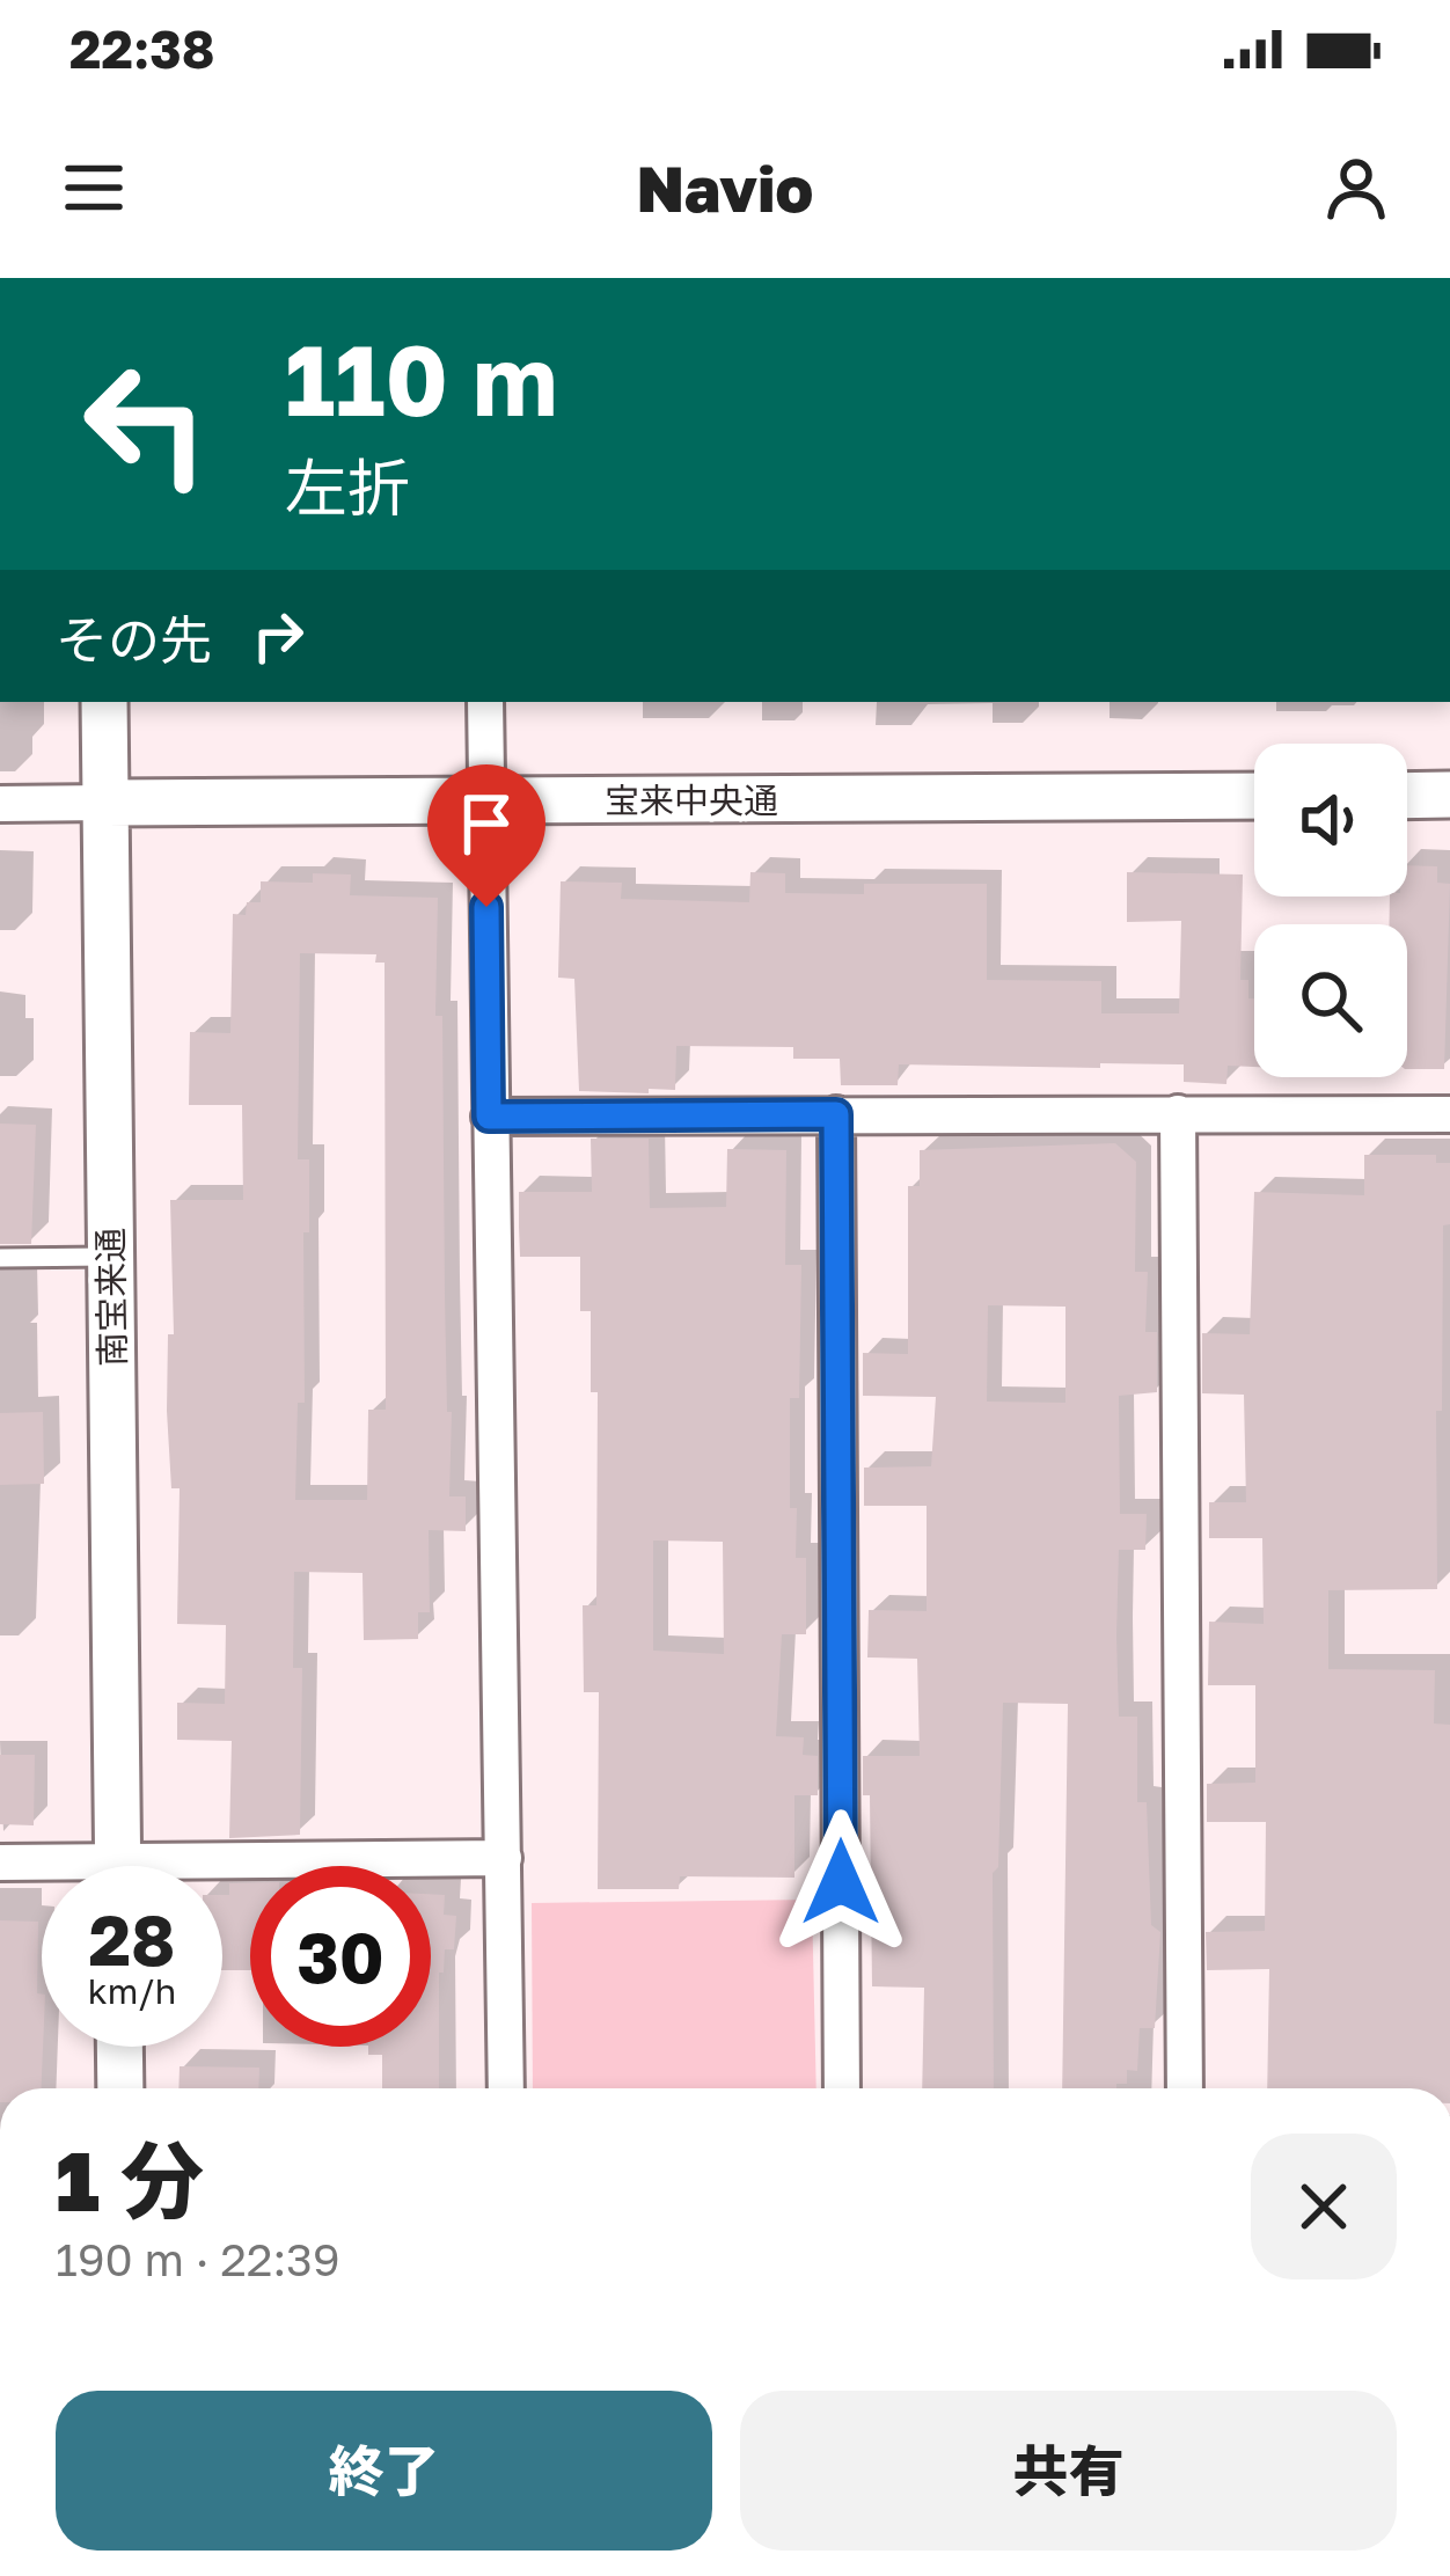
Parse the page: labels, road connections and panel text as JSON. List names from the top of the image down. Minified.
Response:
{"streets":{"street":["宝来中央通","南宝来通"]},"crossings":[["宝来中央通","南宝来通"]],"page":{"status":"22:38","header":"Navio","turn":["110 m","左折"],"then":"その先","speed":"28 km/h","limit":"30","heading":["1 分","190 m · 22:39"],"buttons":["終了","共有"]}}
